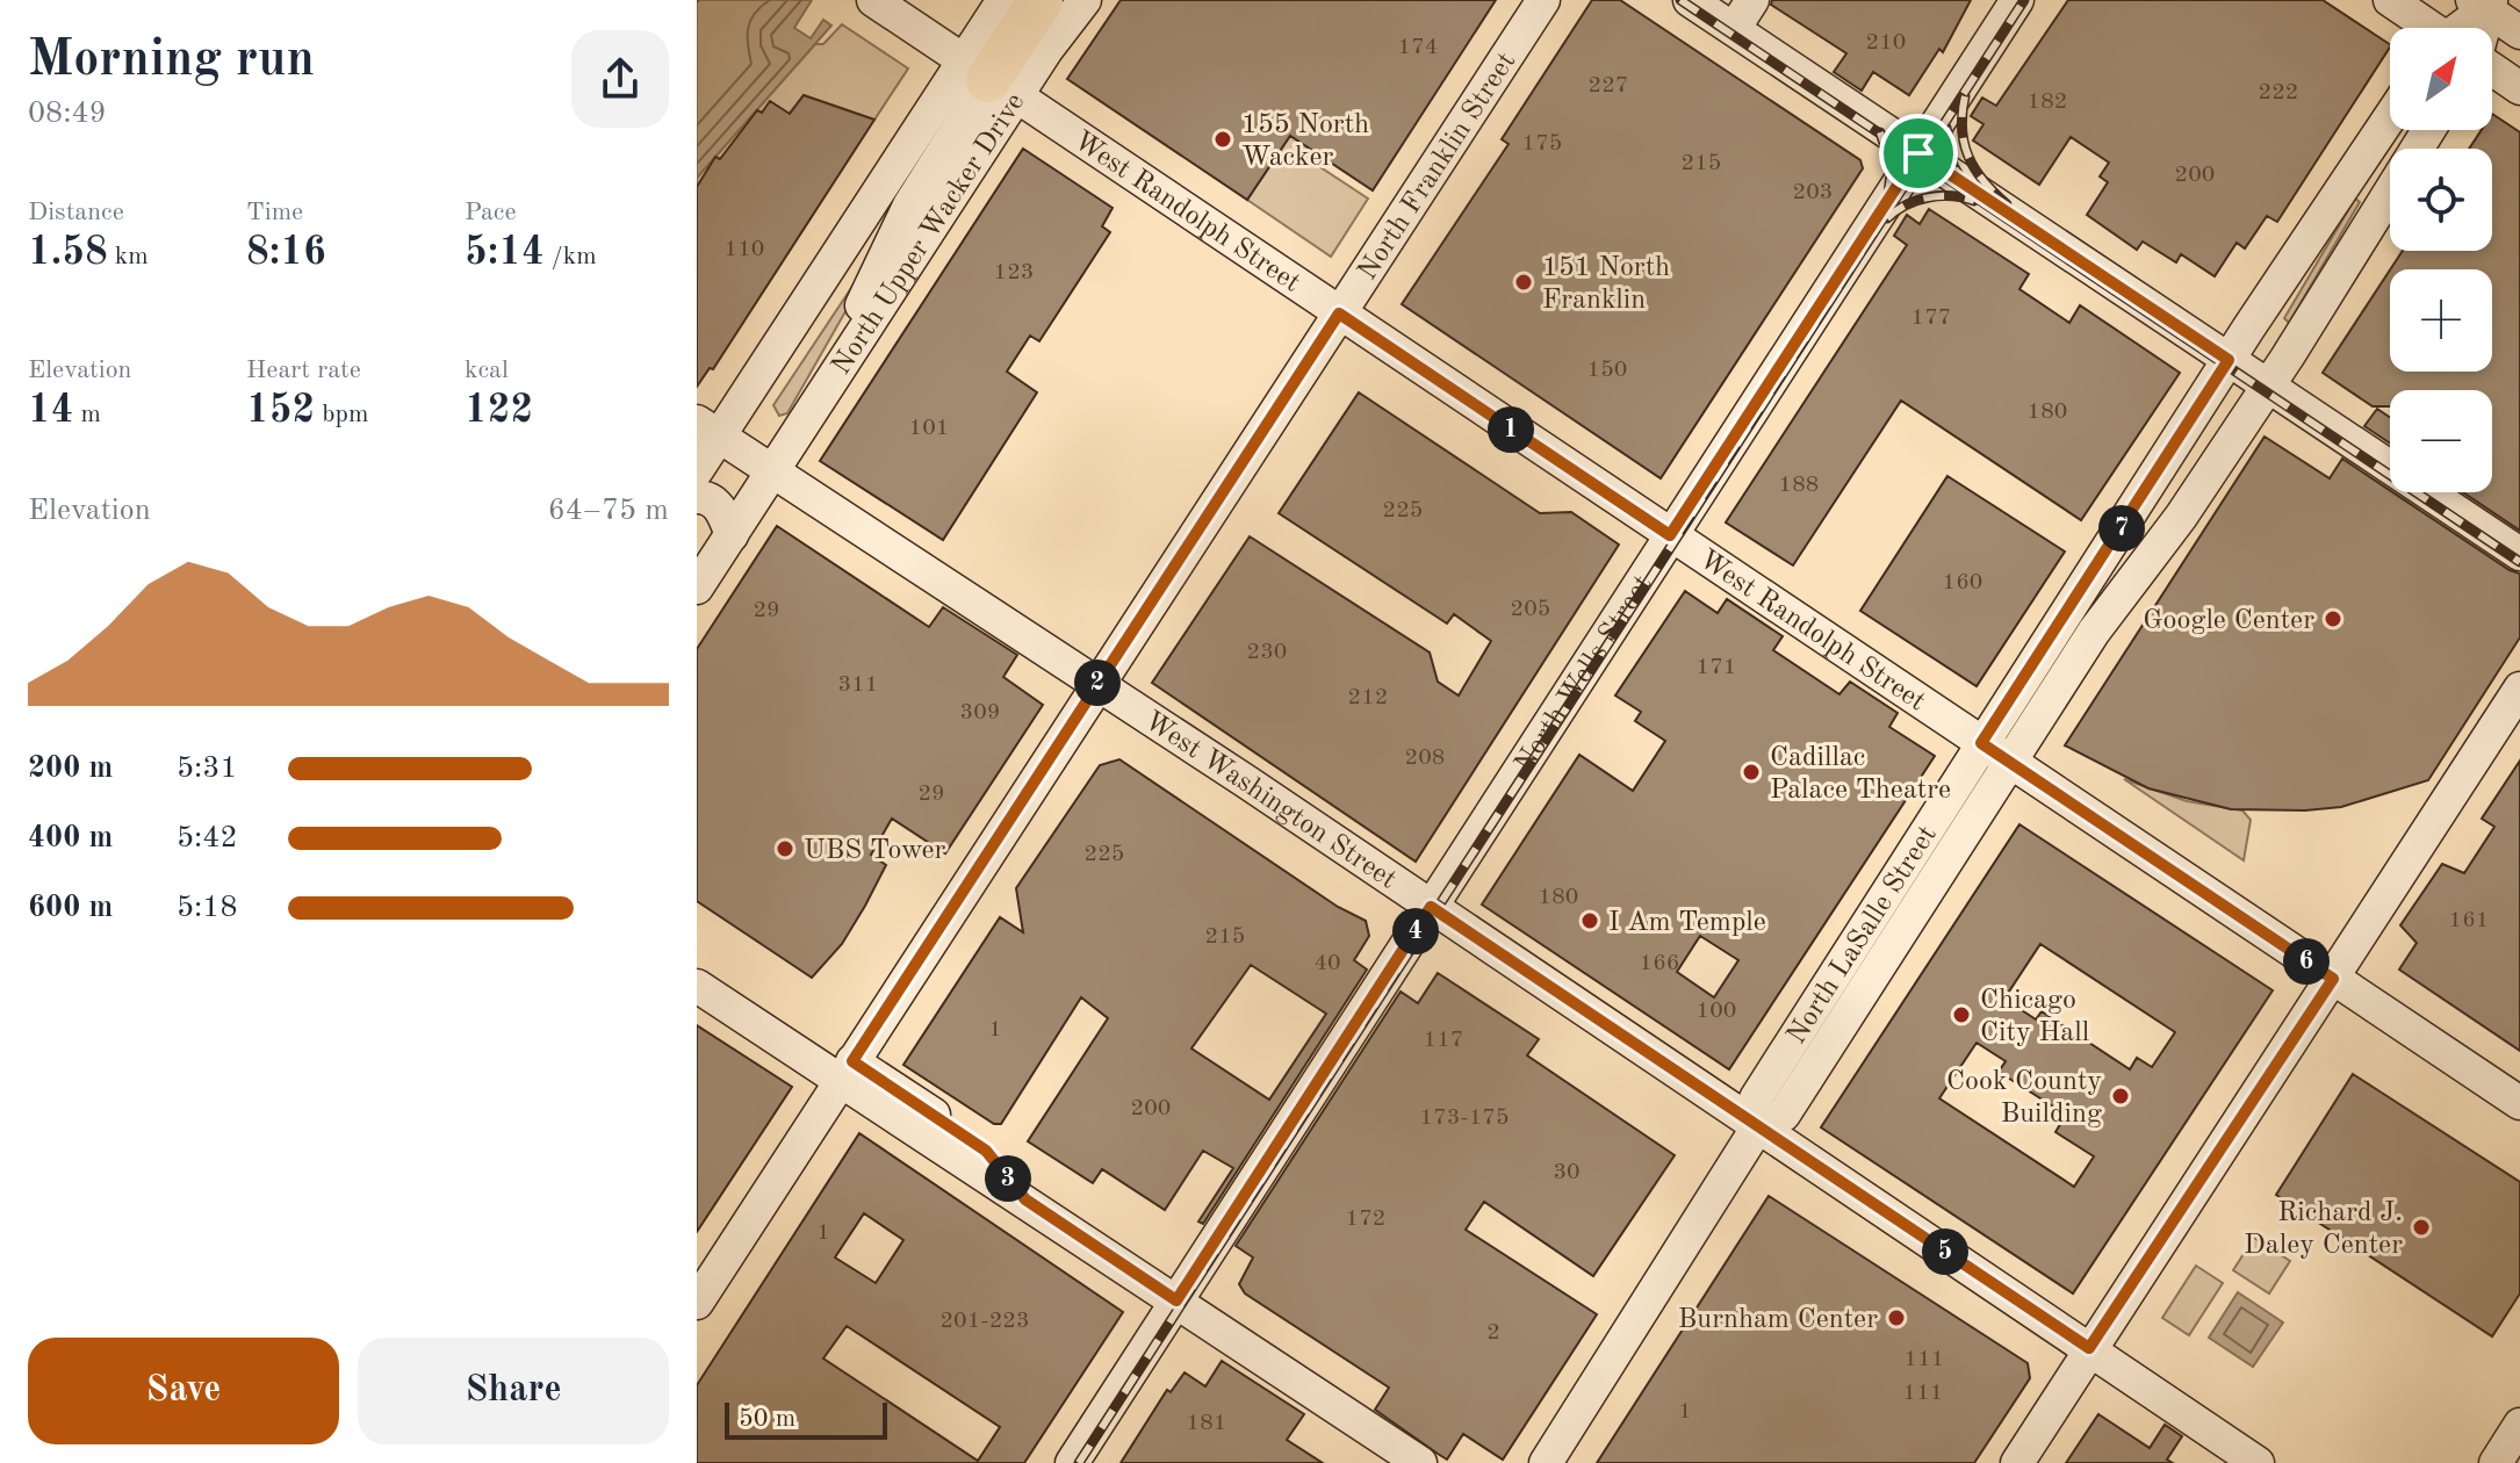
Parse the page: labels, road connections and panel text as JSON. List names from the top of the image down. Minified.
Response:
{"streets":{"main road":["North Franklin Street","West Randolph Street","North Upper Wacker Drive","North Wells Street","West Washington Street","North LaSalle Street"]},"crossings":[["North Franklin Street","West Randolph Street"],["North Franklin Street","West Washington Street"],["West Randolph Street","North Upper Wacker Drive"],["West Randolph Street","North Wells Street"],["West Randolph Street","North LaSalle Street"],["North Upper Wacker Drive","West Washington Street"],["North Wells Street","West Washington Street"],["West Washington Street","North LaSalle Street"]],"places":["155 North Wacker","151 North Franklin","Google Center","Cadillac Palace Theatre","UBS Tower","I Am Temple","Chicago City Hall","Cook County Building","Richard J. Daley Center","Burnham Center"],"house_numbers":["210","174","227","222","182","175","215","200","203","110","123","177","150","180","101","188","225","160","205","29","230","171","311","212","309","208","29","225","180","161","215","40","166","100","1","117","200","173-175","30","172","1","201-223","2","111","111","1","181"],"scale_bar":"50 m","north":"top right","page":{"heading":["Morning run","08:49"],"map_buttons":["+","−"],"stats":[["Distance","1.58 km"],["Time","8:16"],["Pace","5:14 /km"],["Elevation","14 m"],["Heart rate","152 bpm"],["kcal","122"]],"pins":["1","7","2","4","6","3","5"],"chart":["Elevation","64–75 m"],"list":[{"name":"200 m","note":"5:31"},{"name":"400 m","note":"5:42"},{"name":"600 m","note":"5:18"}],"buttons":["Save","Share"],"scale":"50 m"}}
